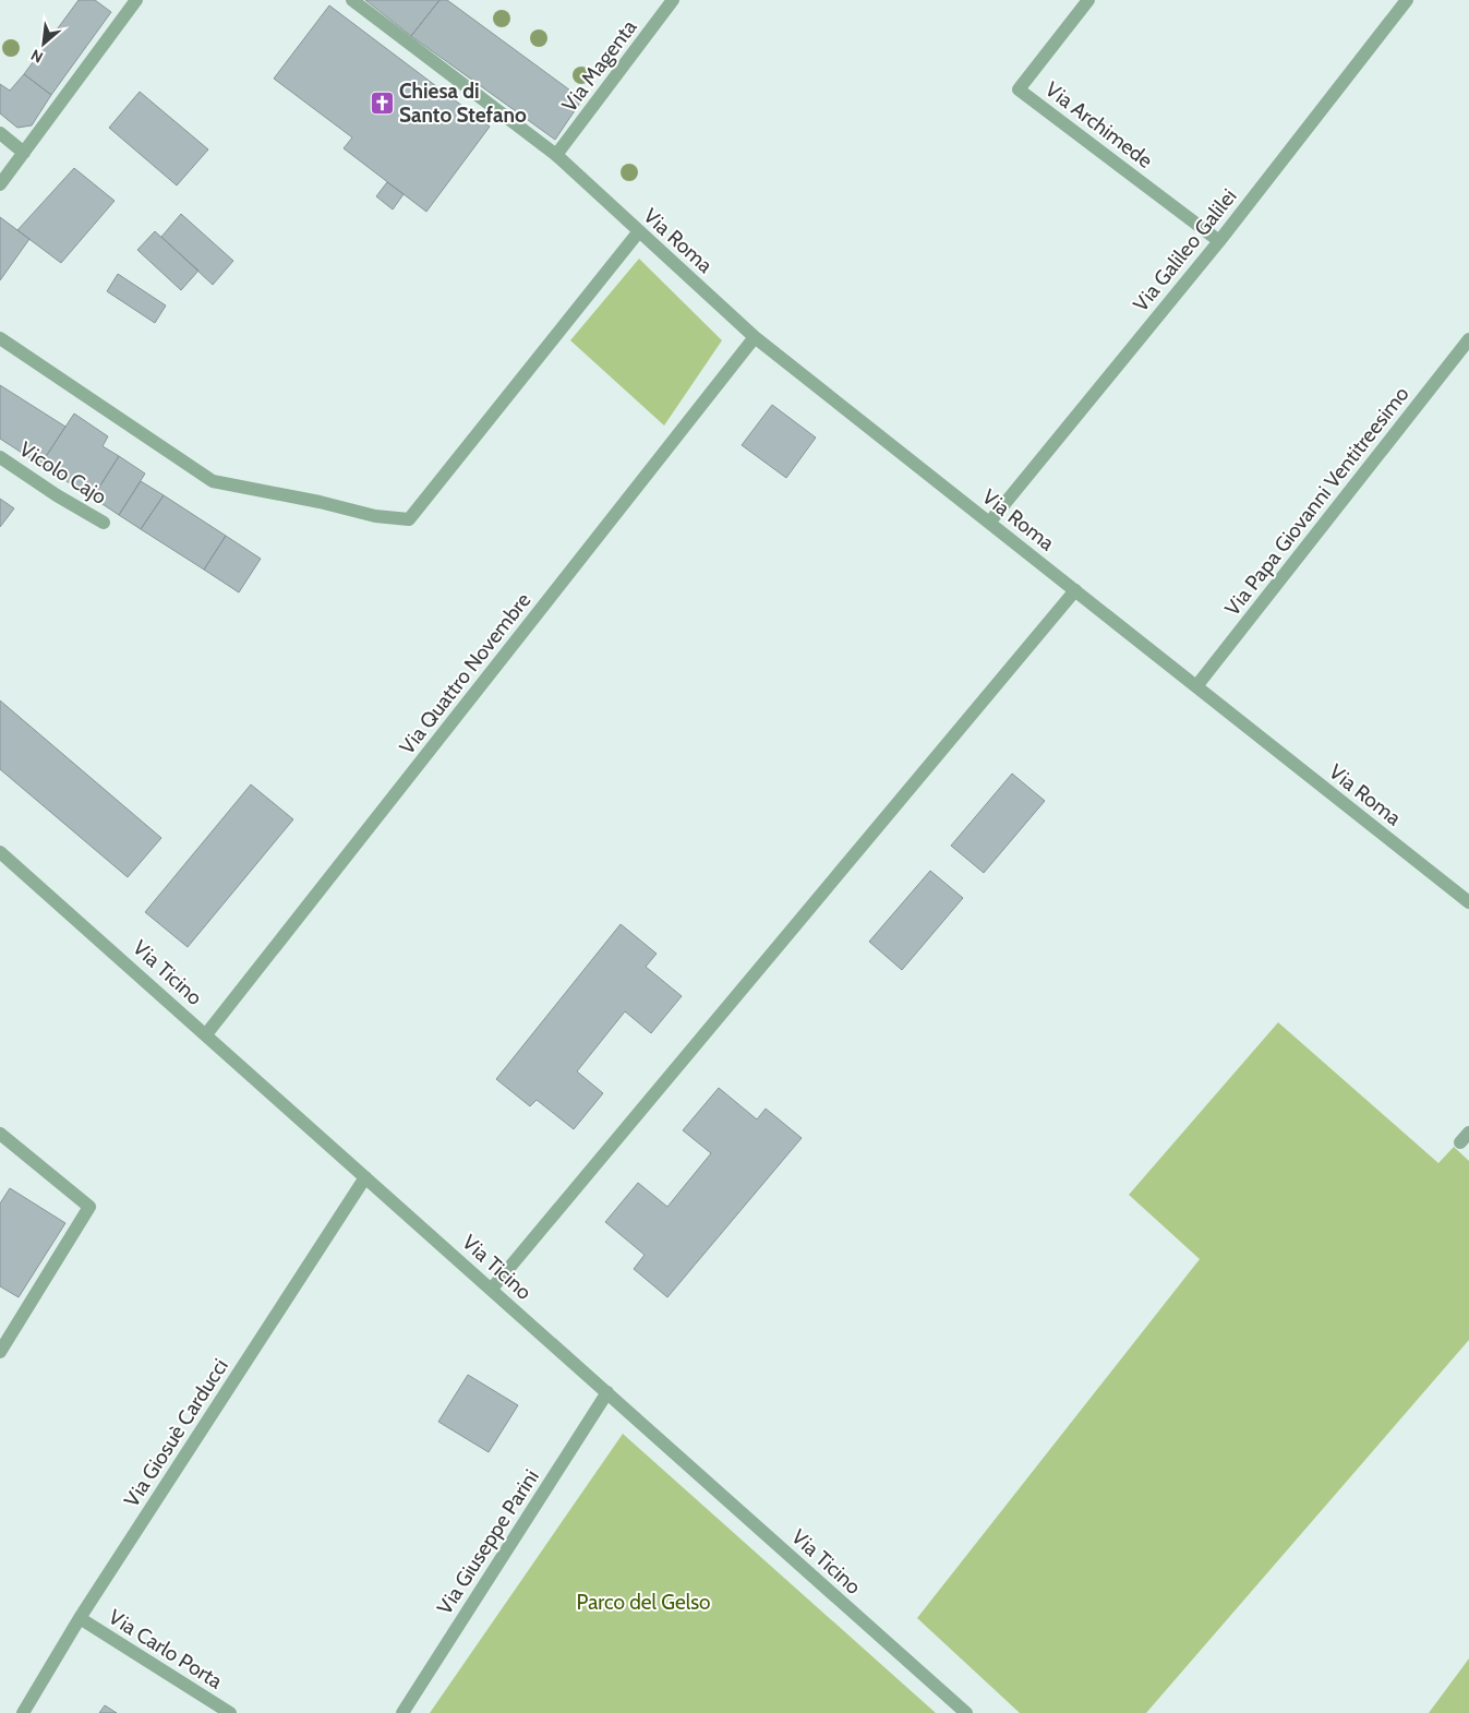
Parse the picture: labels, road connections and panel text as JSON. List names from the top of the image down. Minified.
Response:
{"streets":{"street":["Via Magenta","Via Archimede","Via Roma","Via Galileo Galilei","Vicolo Cajo","Via Papa Giovanni Ventitreesimo","Via Quattro Novembre","Via Ticino","Via Giosuè Carducci","Via Giuseppe Parini","Via Carlo Porta"]},"crossings":[["Via Magenta","Via Roma"],["Via Archimede","Via Galileo Galilei"],["Via Roma","Via Galileo Galilei"],["Via Roma","Via Papa Giovanni Ventitreesimo"],["Via Roma","Via Quattro Novembre"],["Via Quattro Novembre","Via Ticino"],["Via Ticino","Via Giosuè Carducci"],["Via Ticino","Via Giuseppe Parini"],["Via Giosuè Carducci","Via Carlo Porta"]],"parks":["Parco del Gelso"],"places":{"church":["Chiesa di Santo Stefano"]},"north":"bottom left"}
